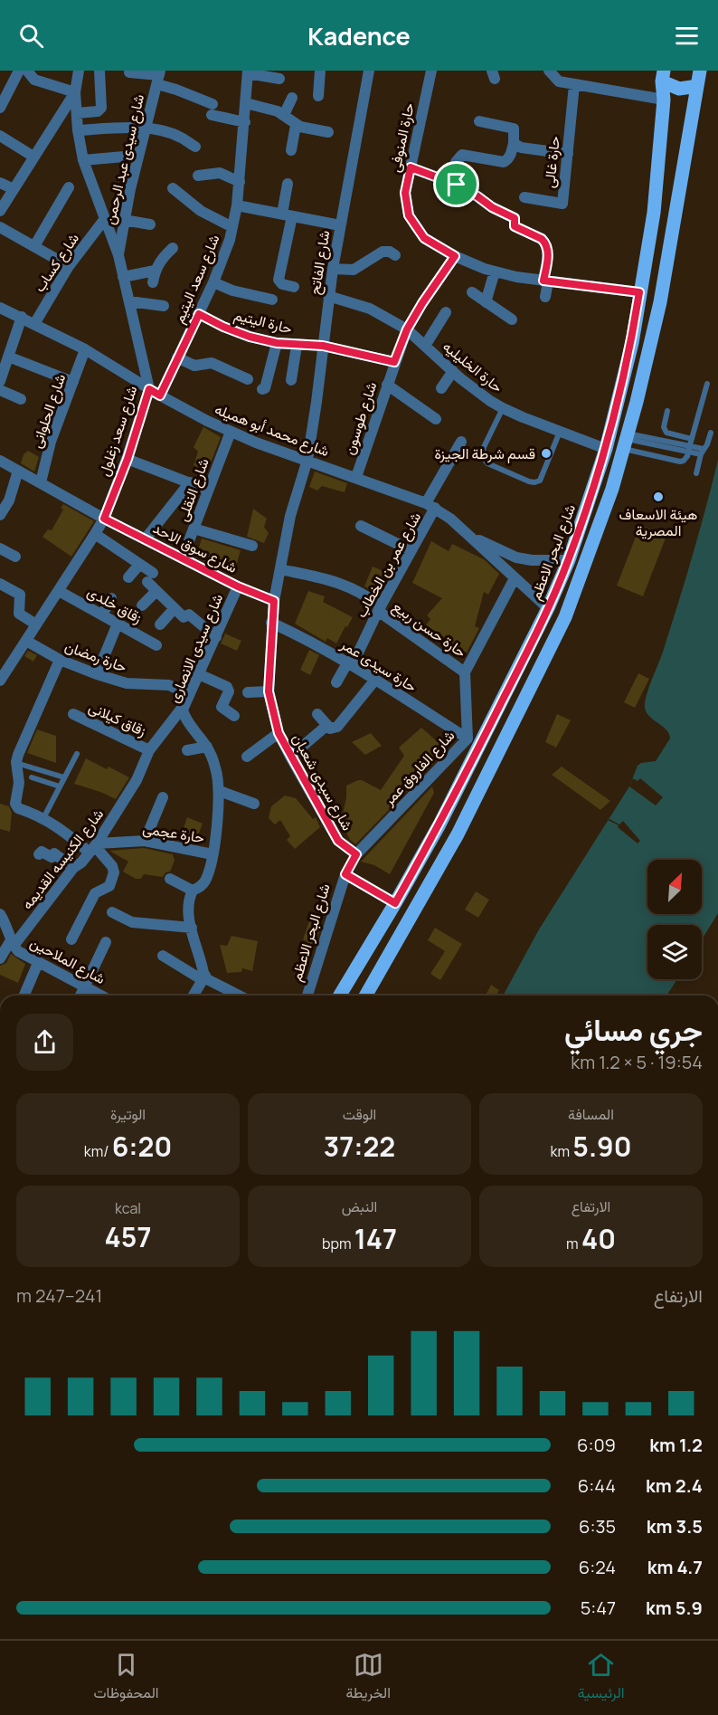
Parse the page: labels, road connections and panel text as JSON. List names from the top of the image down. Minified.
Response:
{"streets":{"main road":["شارع البحر الاعظم"],"street":["حارة المنوفى","شارع سيدى عبد الرحمن","حارة غالى","شارع كساب","شارع الفاتح","شارع سعد اليتيم","حارة اليتيم","حارة الخليليه","شارع الحلوانى","شارع طوسون","شارع محمد أبو هميله","شارع سعد زغلول","شارع النقلى","شارع سوق الاحد","شارع عمر بن الخطاب","زقاق خلدى","حارة حسن ربيع","شارع سيدى الانصارى","حارة رمضان","حارة سيدى عمر","زقاق كيلانى","شارع الفاروق عمر","شارع سيدى شعبان","حارة عجمى","شارع الكنيسه القديمه","شارع الملاحين"]},"crossings":[["حارة المنوفى","شارع طوسون"],["شارع سيدى عبد الرحمن","شارع سعد زغلول"],["شارع كساب","شارع محمد أبو هميله"],["شارع كساب","شارع سعد زغلول"],["شارع الفاتح","حارة اليتيم"],["شارع الفاتح","حارة الخليليه"],["شارع الفاتح","شارع محمد أبو هميله"],["شارع الفاتح","شارع سيدى شعبان"],["شارع سعد اليتيم","حارة اليتيم"],["شارع سعد اليتيم","شارع محمد أبو هميله"],["حارة اليتيم","شارع طوسون"],["حارة الخليليه","شارع طوسون"],["حارة الخليليه","شارع البحر الاعظم"],["شارع الحلوانى","شارع محمد أبو هميله"],["شارع الحلوانى","شارع سوق الاحد"],["شارع طوسون","شارع محمد أبو هميله"],["شارع محمد أبو هميله","شارع سعد زغلول"],["شارع محمد أبو هميله","شارع النقلى"],["شارع محمد أبو هميله","شارع البحر الاعظم"],["شارع محمد أبو هميله","شارع عمر بن الخطاب"],["شارع محمد أبو هميله","شارع سيدى شعبان"],["شارع سعد زغلول","شارع سوق الاحد"],["شارع سعد زغلول","زقاق خلدى"],["شارع سعد زغلول","حارة رمضان"],["شارع النقلى","شارع سوق الاحد"],["شارع سوق الاحد","شارع سيدى الانصارى"],["شارع سوق الاحد","شارع سيدى شعبان"],["شارع البحر الاعظم","شارع الفاروق عمر"],["شارع عمر بن الخطاب","حارة حسن ربيع"],["شارع عمر بن الخطاب","حارة سيدى عمر"],["حارة حسن ربيع","شارع الفاروق عمر"],["حارة حسن ربيع","شارع سيدى شعبان"],["شارع سيدى الانصارى","حارة رمضان"],["شارع سيدى الانصارى","حارة عجمى"],["شارع سيدى الانصارى","شارع الكنيسه القديمه"],["حارة سيدى عمر","شارع الفاروق عمر"],["حارة سيدى عمر","شارع سيدى شعبان"],["زقاق كيلانى","شارع الكنيسه القديمه"],["شارع الفاروق عمر","شارع سيدى شعبان"],["حارة عجمى","شارع الكنيسه القديمه"],["شارع الكنيسه القديمه","شارع الملاحين"]],"places":["قسم شرطة الجيزة","هيئة الاسعاف المصرية"],"north":"top right","page":{"header":"Kadence","heading":["جري مسائي","19:54 · 5 × 1.2 km"],"stats":[["المسافة","5.90 km"],["الوقت","37:22"],["الوتيرة","6:20 /km"],["الارتفاع","40 m"],["النبض","147 bpm"],["kcal","457"]],"chart":["الارتفاع","241–247 m"],"list":[{"name":"1.2 km","note":"6:09"},{"name":"2.4 km","note":"6:44"},{"name":"3.5 km","note":"6:35"},{"name":"4.7 km","note":"6:24"},{"name":"5.9 km","note":"5:47"}],"tabs":["الرئيسية","الخريطة","المحفوظات"]}}
